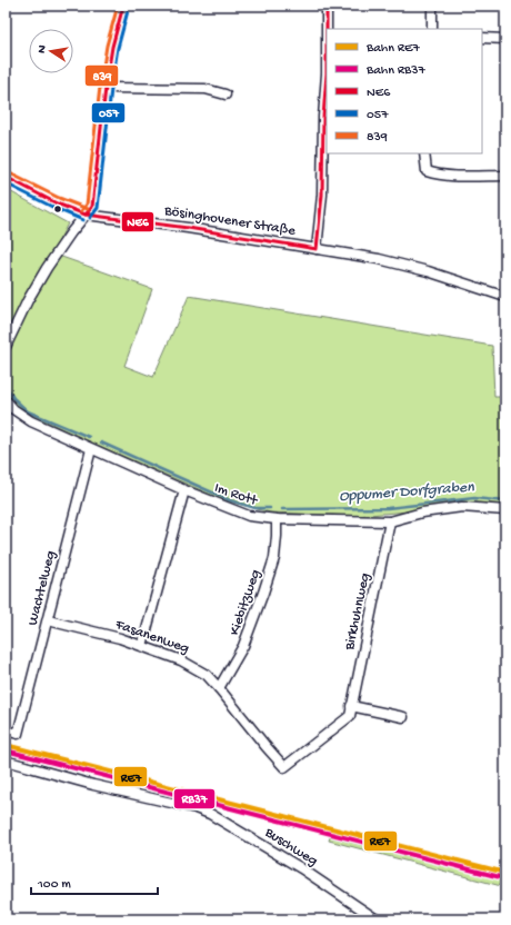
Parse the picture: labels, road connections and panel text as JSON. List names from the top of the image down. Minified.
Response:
{"streets":{"street":["Bösinghovener Straße","Im Rott","Wachtelweg","Kiebitzweg","Birkhuhnweg","Fasanenweg","Buschweg"]},"crossings":[["Im Rott","Wachtelweg"],["Im Rott","Kiebitzweg"],["Im Rott","Birkhuhnweg"],["Wachtelweg","Fasanenweg"],["Kiebitzweg","Fasanenweg"],["Birkhuhnweg","Fasanenweg"]],"water":["Oppumer Dorfgraben"],"lines":["transit line NE6","transit line 839","transit line 057","rail line RE7","rail line RB37"],"legend":["Bahn RE7","Bahn RB37","NE6","057","839"],"scale_bar":"100 m","north":"left"}
